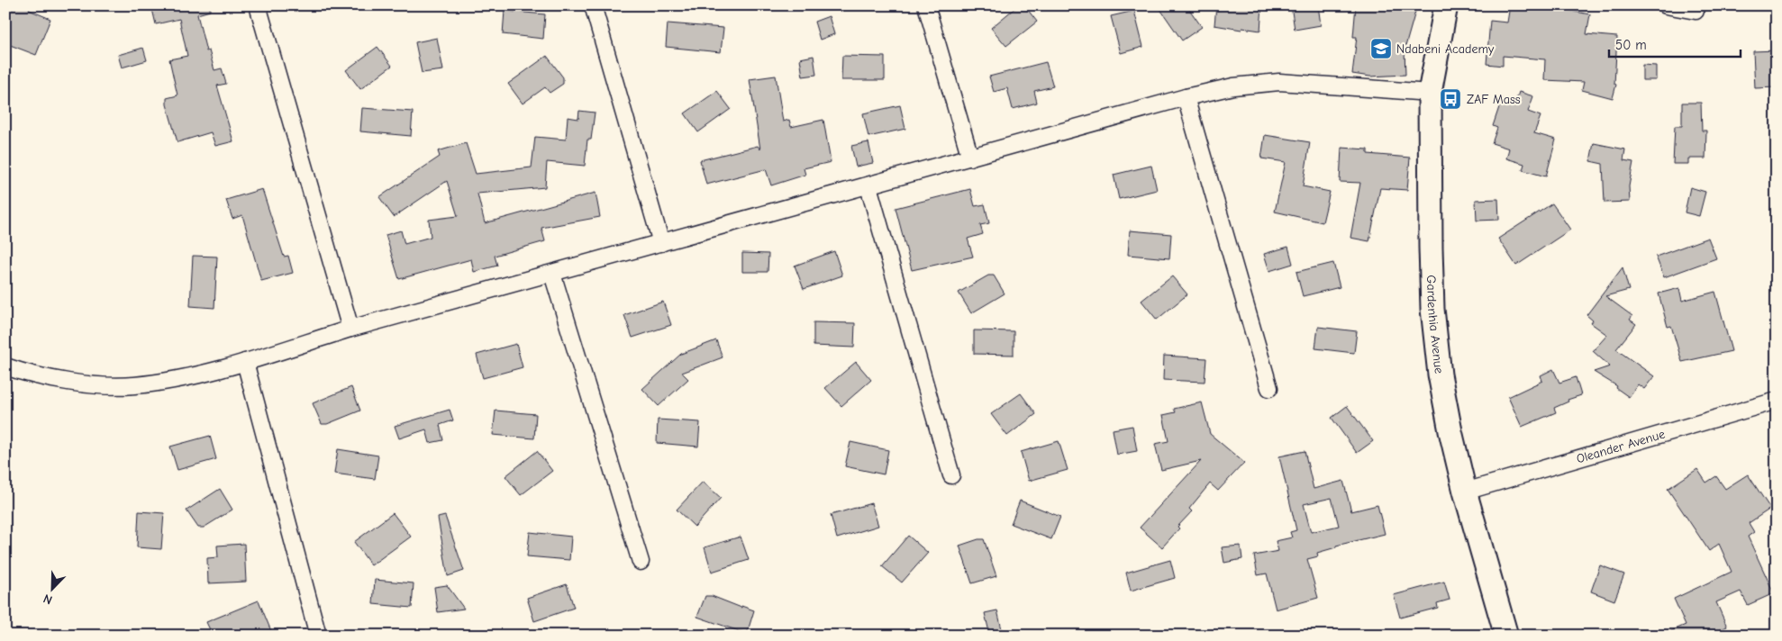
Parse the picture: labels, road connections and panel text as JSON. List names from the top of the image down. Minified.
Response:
{"streets":{"main road":["Gardenhia Avenue"],"street":["Oleander Avenue"]},"crossings":[["Gardenhia Avenue","Oleander Avenue"]],"places":{"school or university":["Ndabeni Academy"],"bus stop":["ZAF Mass"]},"scale_bar":"50 m","north":"bottom left"}
